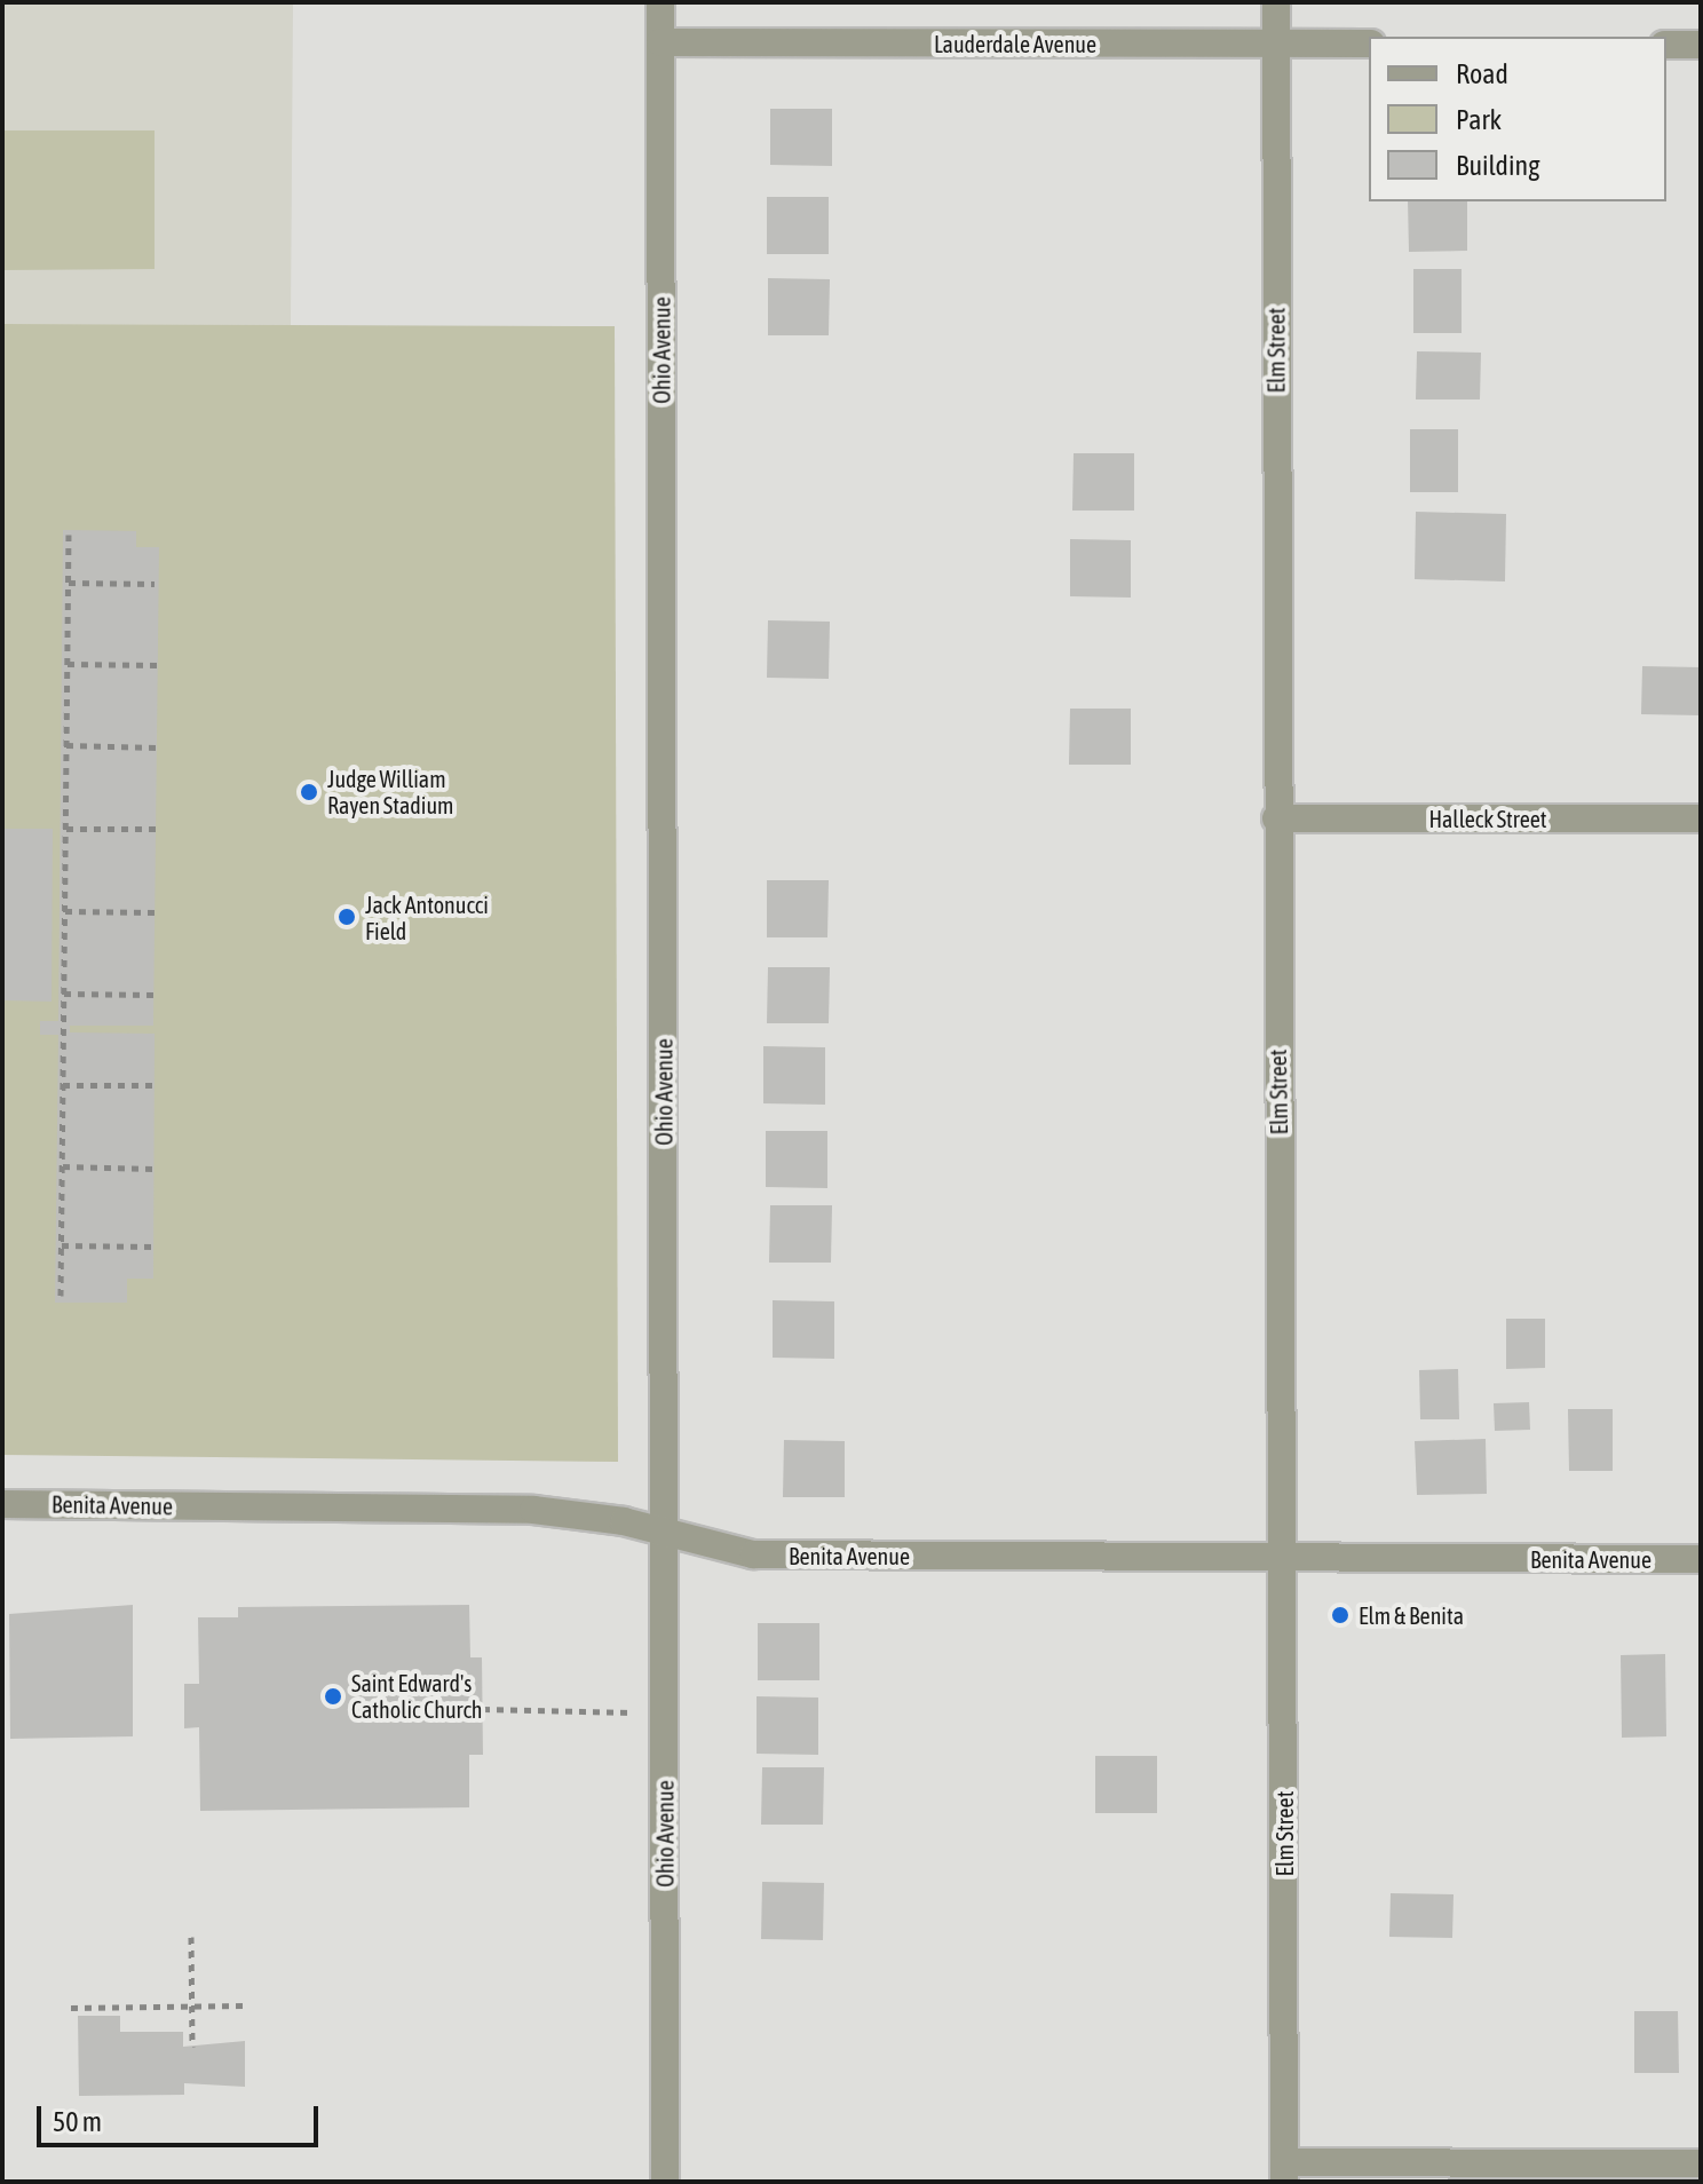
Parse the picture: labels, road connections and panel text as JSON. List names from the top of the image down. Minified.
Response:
{"streets":{"street":["Lauderdale Avenue","Ohio Avenue","Elm Street","Halleck Street","Benita Avenue"]},"crossings":[["Lauderdale Avenue","Ohio Avenue"],["Lauderdale Avenue","Elm Street"],["Ohio Avenue","Benita Avenue"],["Elm Street","Halleck Street"],["Elm Street","Benita Avenue"]],"places":["Judge William Rayen Stadium","Jack Antonucci Field","Elm & Benita","Saint Edward's Catholic Church"],"legend":["Road","Park","Building"],"scale_bar":"50 m"}
